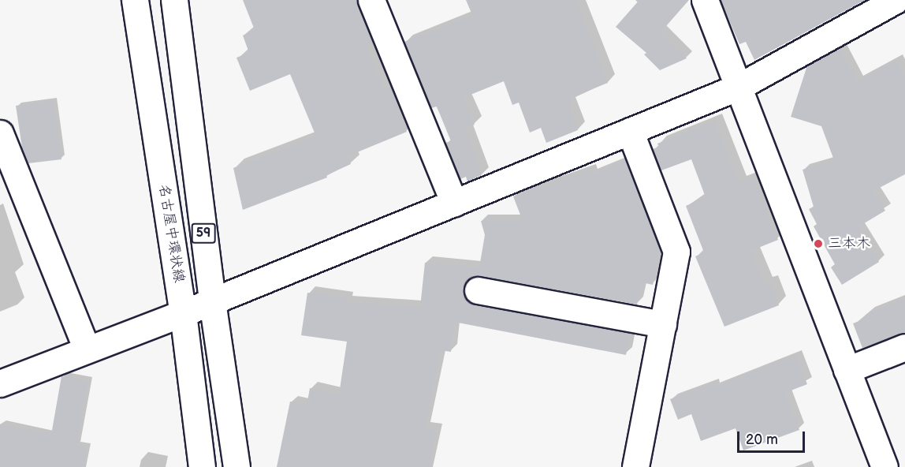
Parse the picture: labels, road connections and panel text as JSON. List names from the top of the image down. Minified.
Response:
{"streets":{"street":["名古屋中環状線","59"]},"places":["三本木"],"scale_bar":"20 m"}
